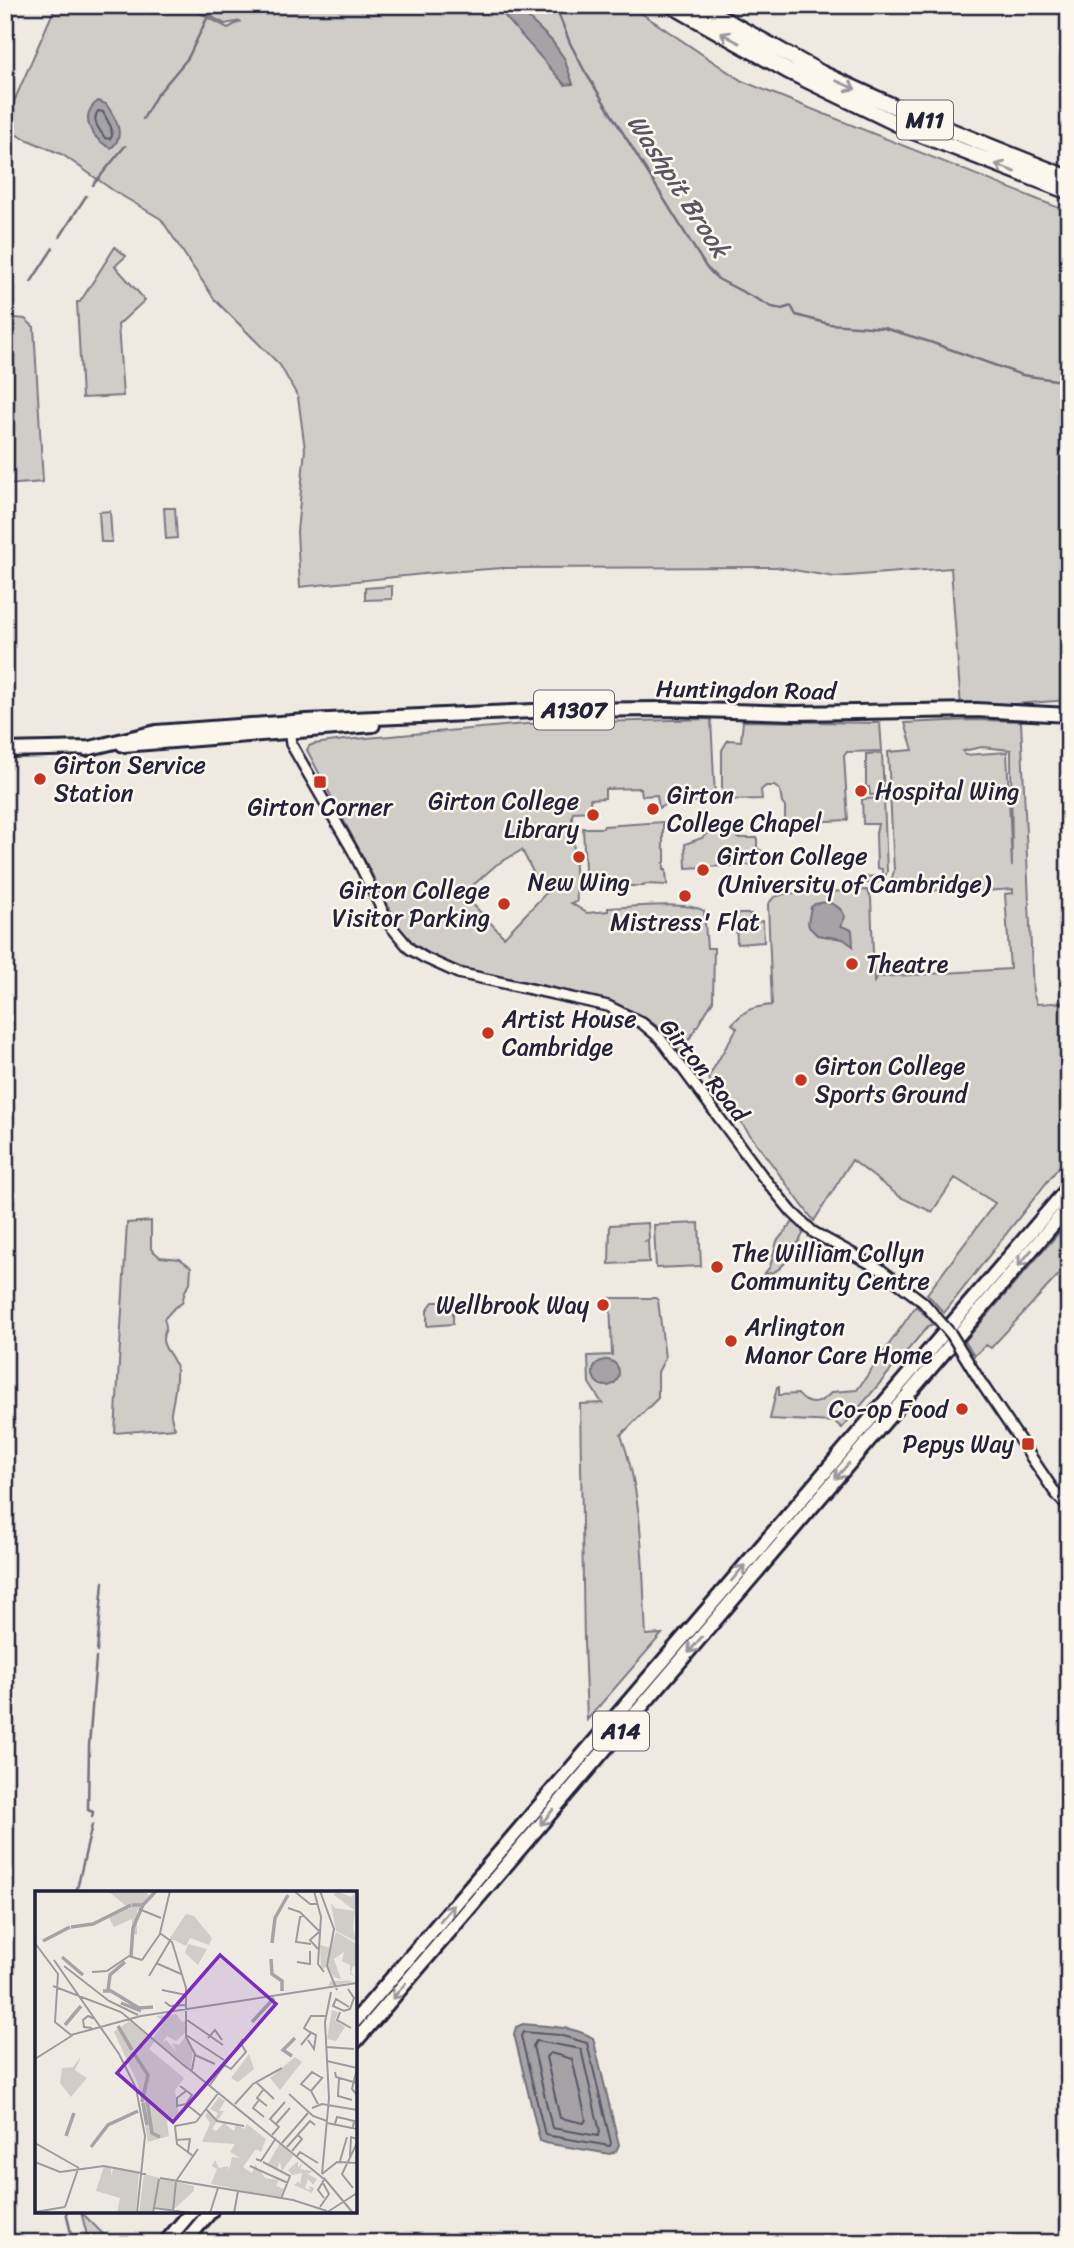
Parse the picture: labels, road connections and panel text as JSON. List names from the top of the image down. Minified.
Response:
{"streets":{"highway":["M11"],"main road":["Huntingdon Road","A1307","A14"],"street":["Girton Road"]},"crossings":[["Huntingdon Road","Girton Road"]],"water":["Washpit Brook"],"places":{"other":["Girton Service Station","Hospital Wing","Girton College Chapel","Girton College Library","New Wing","Girton College (University of Cambridge)","Mistress' Flat","Girton College Visitor Parking","Theatre","Artist House Cambridge","Girton College Sports Ground","The William Collyn Community Centre","Wellbrook Way","Arlington Manor Care Home","Co-op Food"],"transit":["Girton Corner","Pepys Way"]}}
